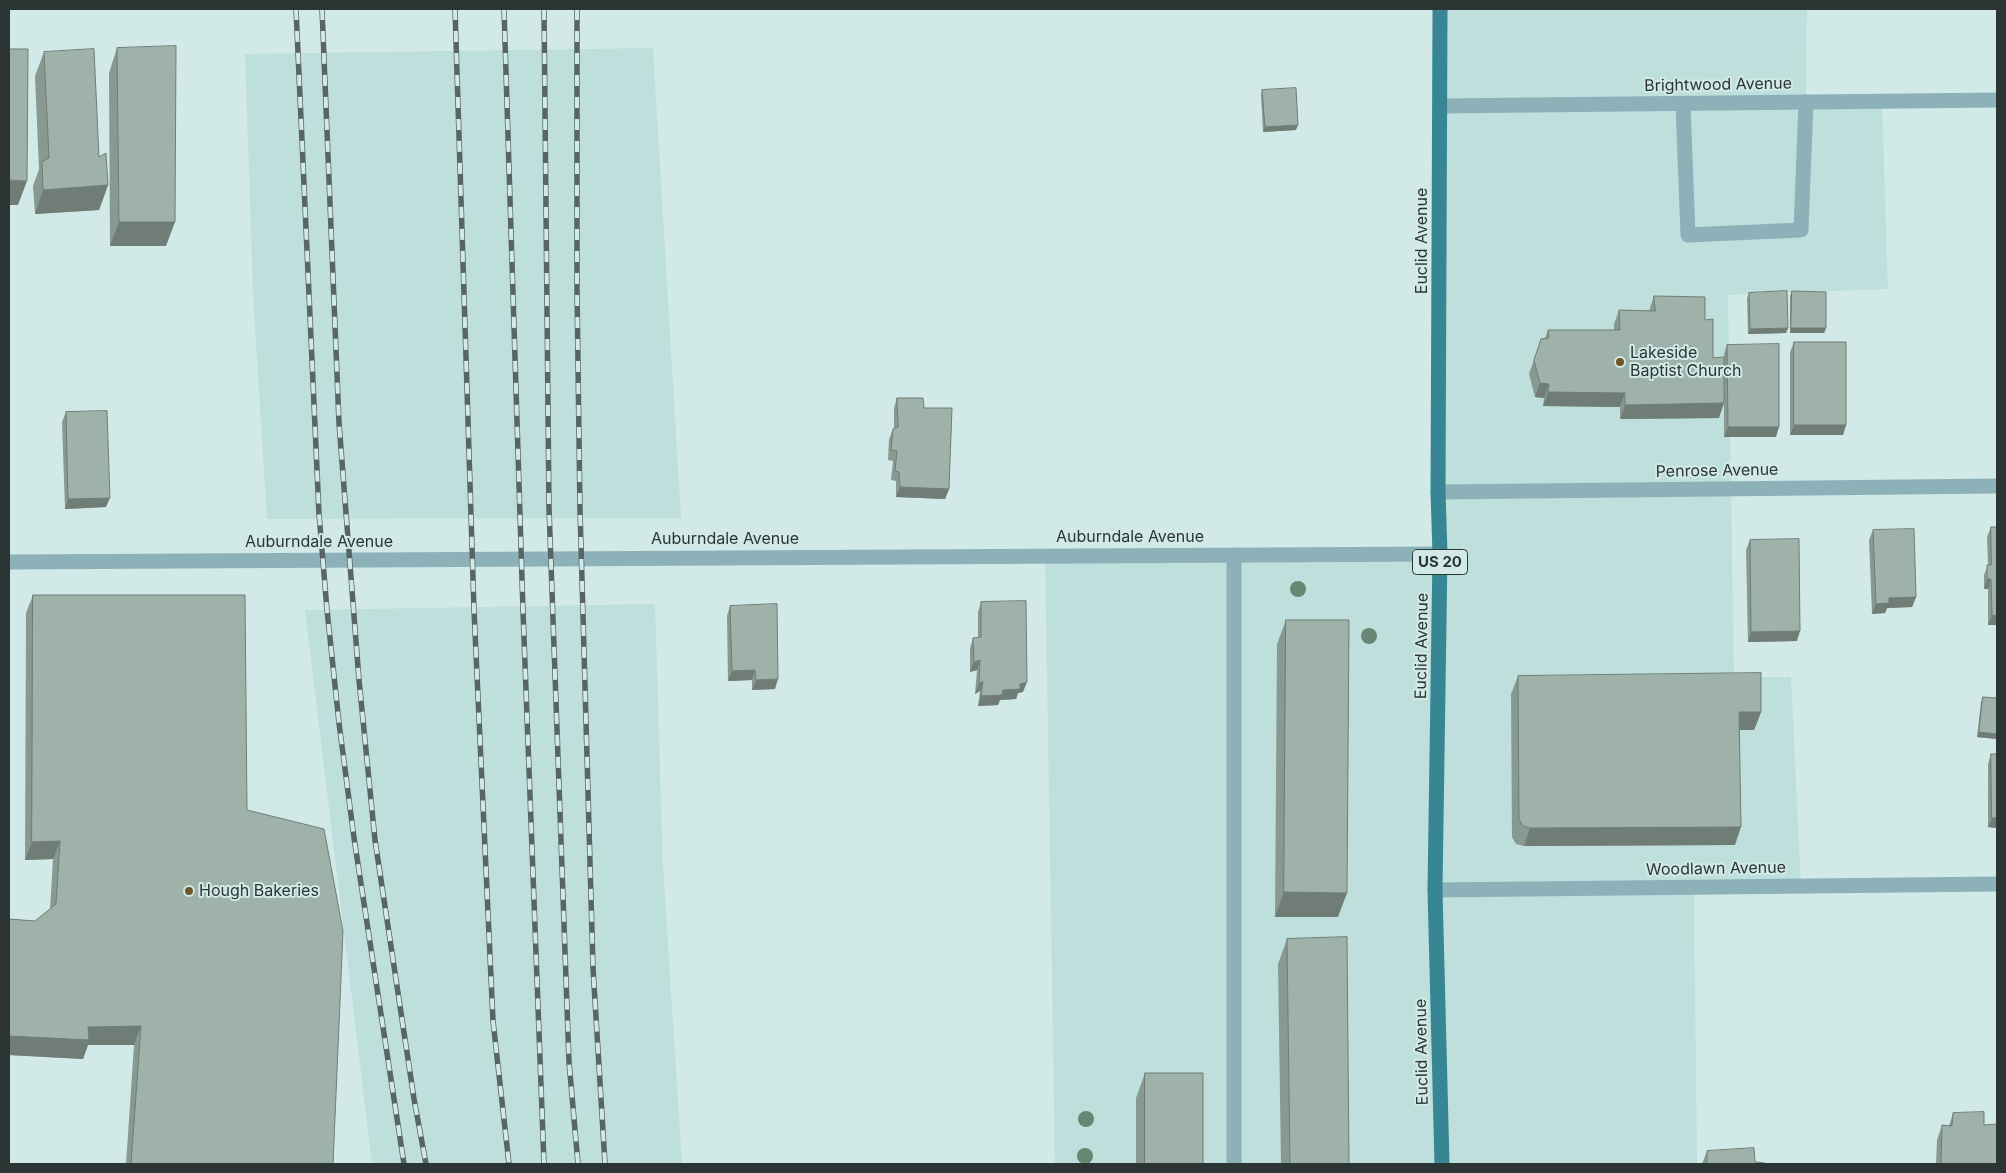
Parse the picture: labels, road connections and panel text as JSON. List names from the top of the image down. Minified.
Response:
{"streets":{"main road":["Euclid Avenue","US 20"],"street":["Brightwood Avenue","Penrose Avenue","Auburndale Avenue","Woodlawn Avenue"]},"crossings":[["Brightwood Avenue","Euclid Avenue"],["Euclid Avenue","Penrose Avenue"],["Euclid Avenue","Auburndale Avenue"],["Euclid Avenue","Woodlawn Avenue"]],"places":["Lakeside Baptist Church","Hough Bakeries"]}
